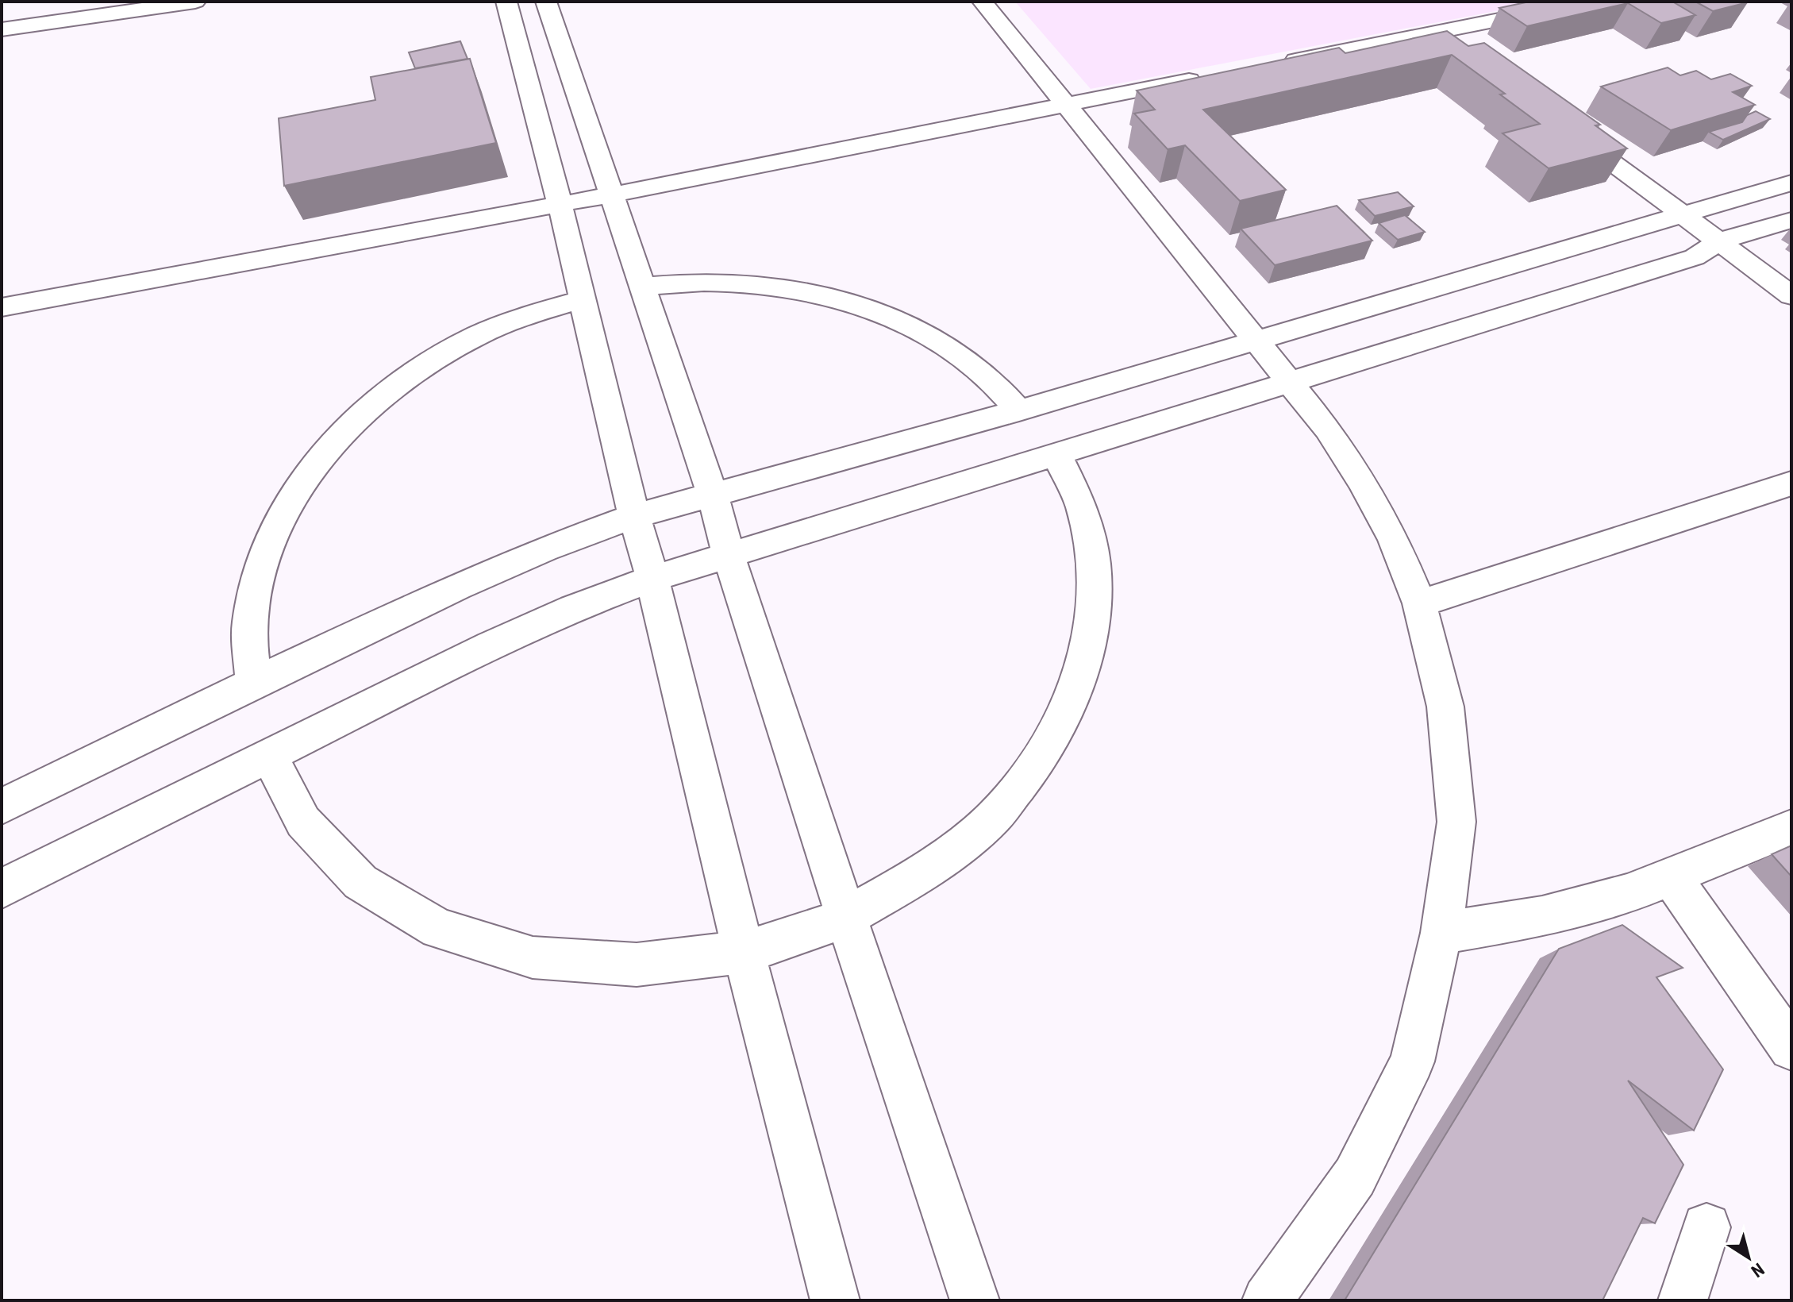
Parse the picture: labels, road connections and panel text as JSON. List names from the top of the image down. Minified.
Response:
{"north":"bottom right"}
